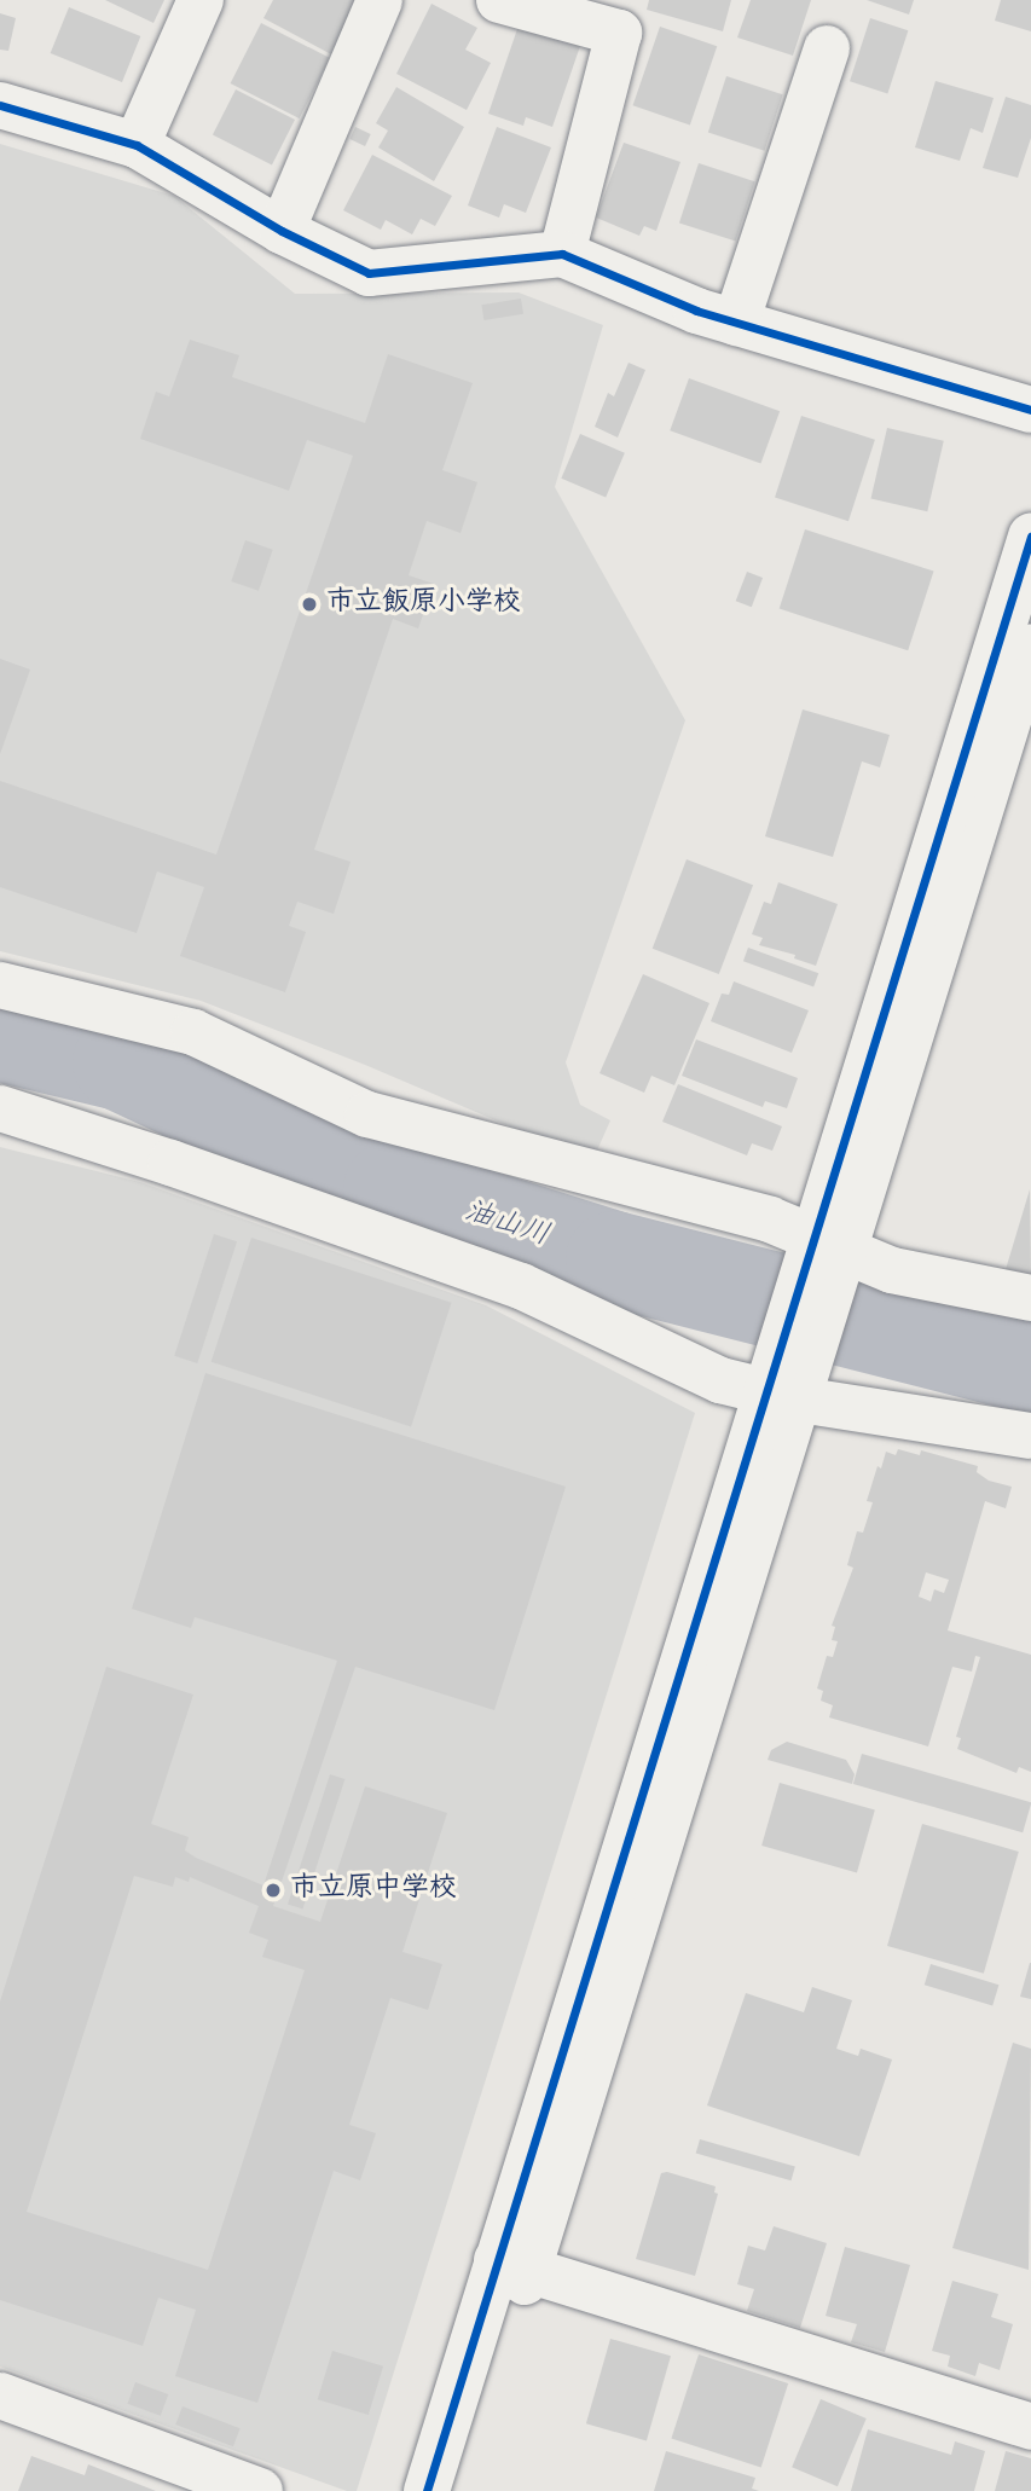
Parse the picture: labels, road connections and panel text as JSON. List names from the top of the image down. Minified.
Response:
{"water":["油山川"],"places":["市立飯原小学校","市立原中学校"]}
